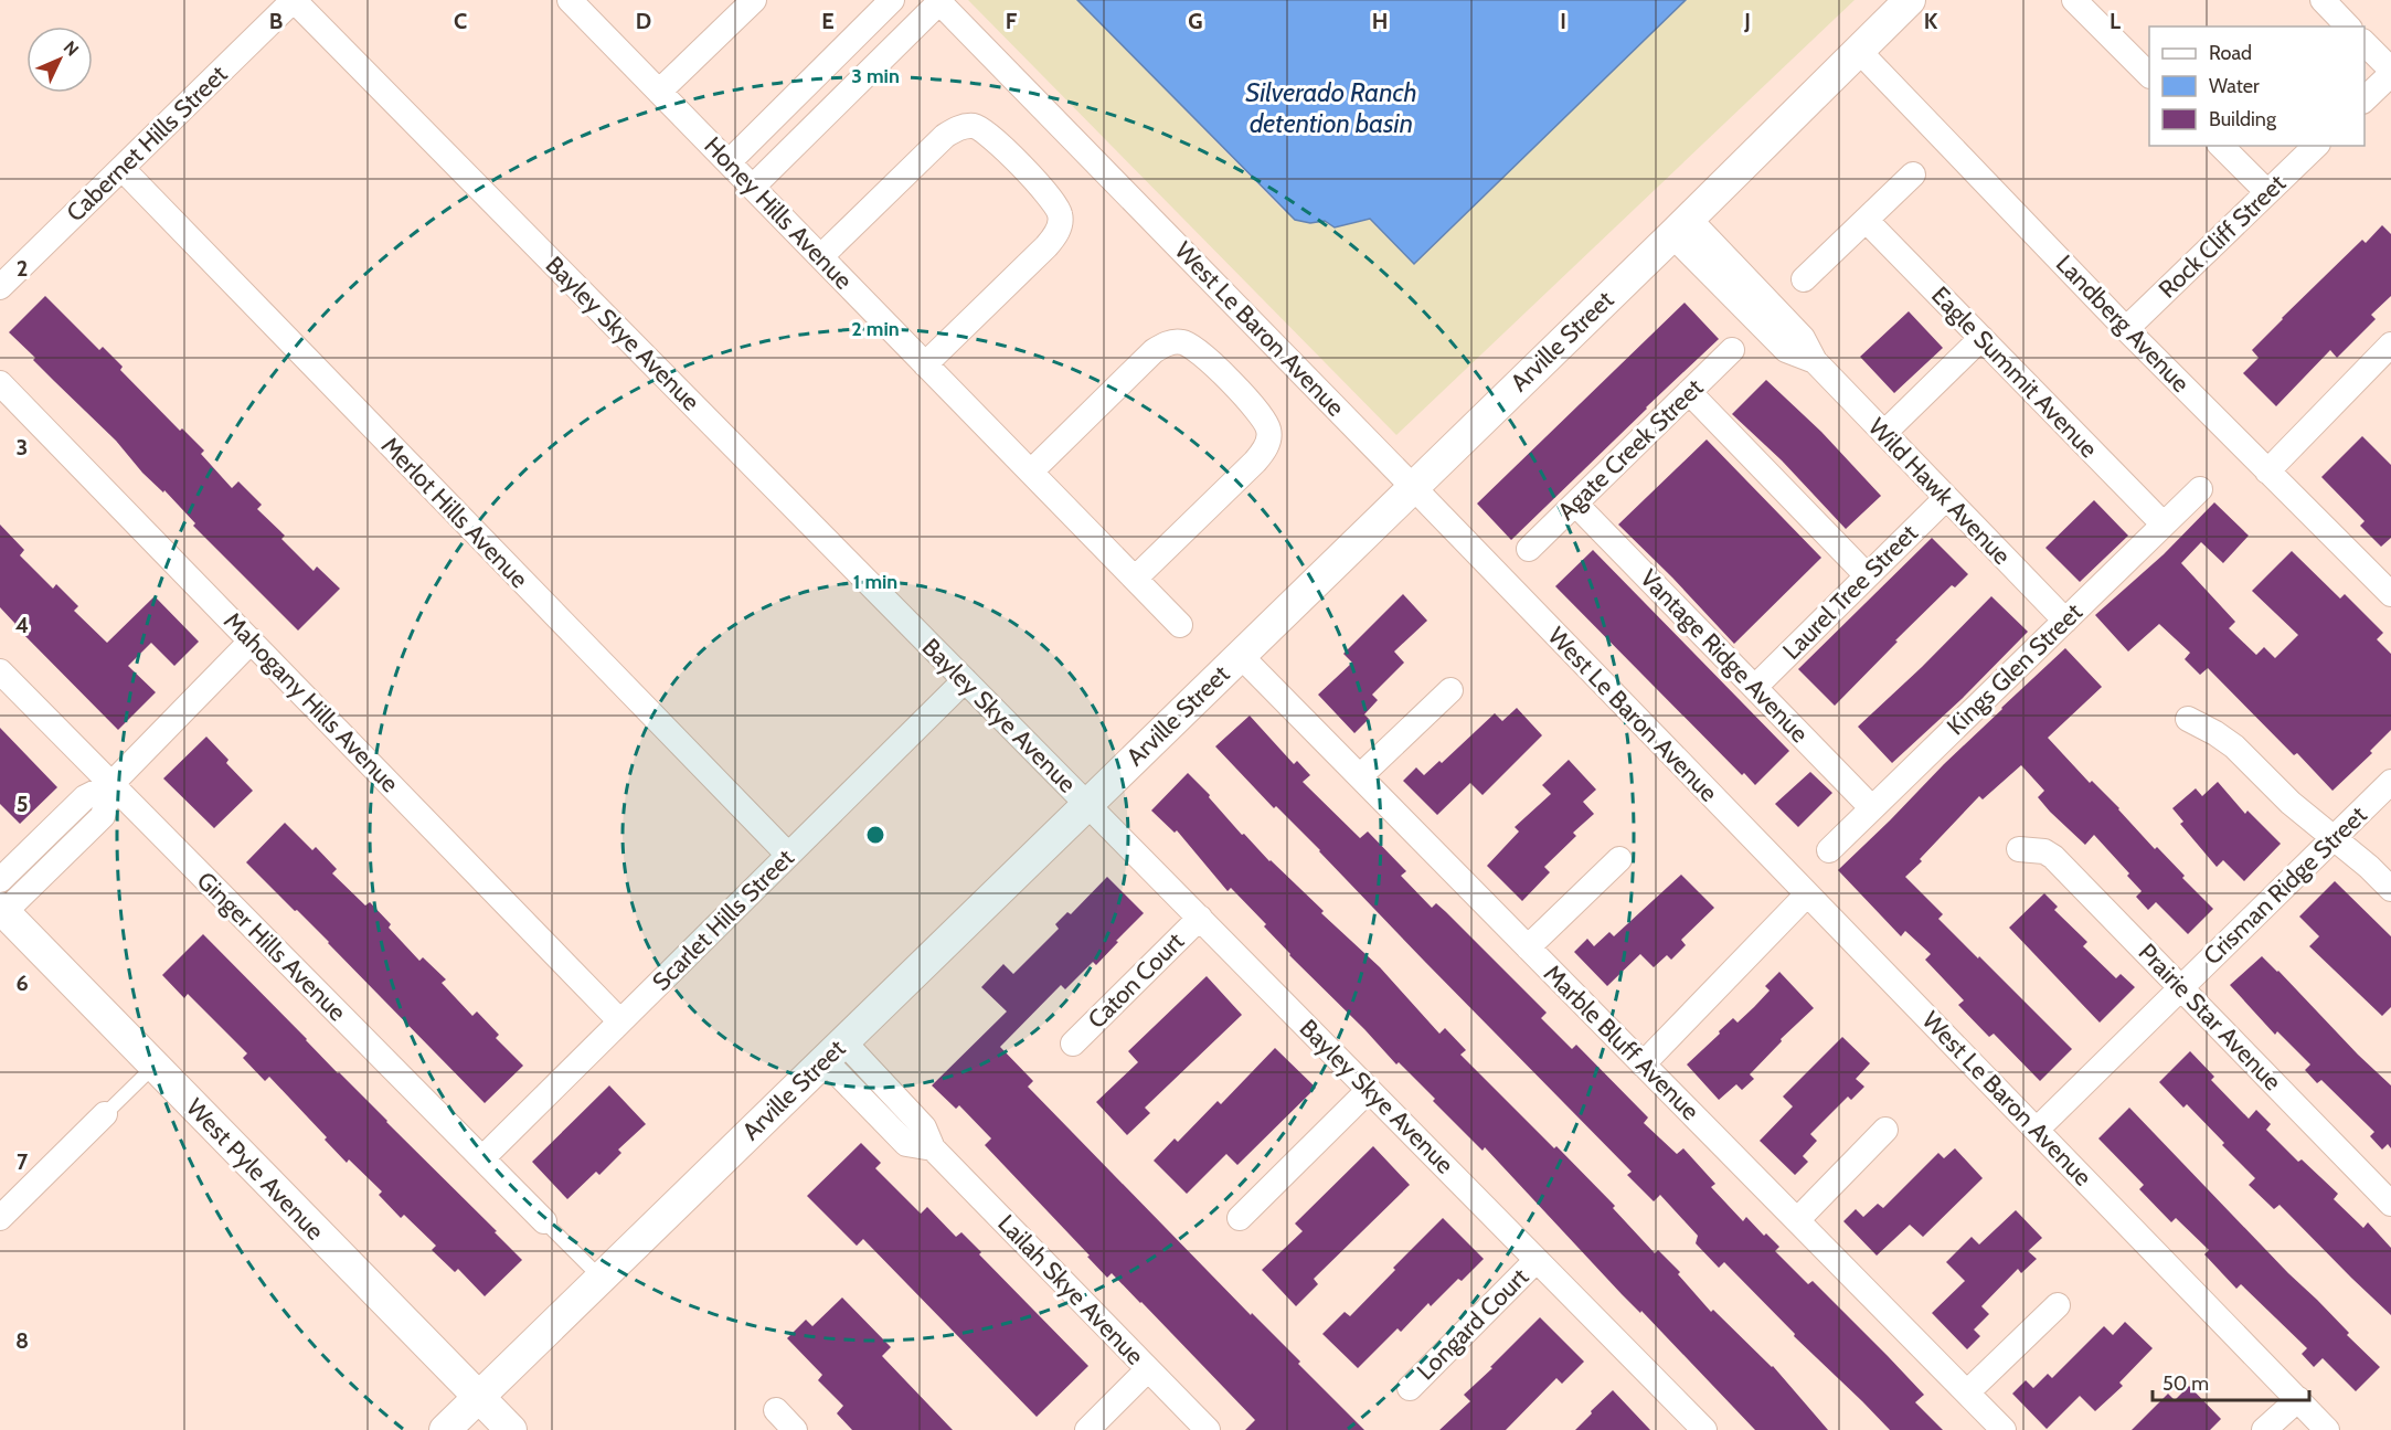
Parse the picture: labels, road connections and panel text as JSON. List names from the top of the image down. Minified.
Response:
{"streets":{"street":["Cabernet Hills Street","Honey Hills Avenue","Rock Cliff Street","Landberg Avenue","West Le Baron Avenue","Bayley Skye Avenue","Arville Street","Eagle Summit Avenue","Agate Creek Street","Wild Hawk Avenue","Merlot Hills Avenue","Laurel Tree Street","Vantage Ridge Avenue","Kings Glen Street","Mahogany Hills Avenue","Crisman Ridge Street","Scarlet Hills Street","Ginger Hills Avenue","Caton Court","Prairie Star Avenue","Marble Bluff Avenue","West Pyle Avenue","Lailah Skye Avenue","Longard Court"]},"crossings":[["Cabernet Hills Street","Bayley Skye Avenue"],["Cabernet Hills Street","Merlot Hills Avenue"],["Rock Cliff Street","Landberg Avenue"],["Landberg Avenue","Arville Street"],["West Le Baron Avenue","Arville Street"],["West Le Baron Avenue","Crisman Ridge Street"],["Bayley Skye Avenue","Arville Street"],["Bayley Skye Avenue","Scarlet Hills Street"],["Bayley Skye Avenue","Caton Court"],["Bayley Skye Avenue","Longard Court"],["Arville Street","Wild Hawk Avenue"],["Arville Street","Marble Bluff Avenue"],["Arville Street","West Pyle Avenue"],["Arville Street","Lailah Skye Avenue"],["Eagle Summit Avenue","Kings Glen Street"],["Agate Creek Street","Vantage Ridge Avenue"],["Wild Hawk Avenue","Laurel Tree Street"],["Wild Hawk Avenue","Kings Glen Street"],["Merlot Hills Avenue","Scarlet Hills Street"],["Laurel Tree Street","Vantage Ridge Avenue"],["Vantage Ridge Avenue","Kings Glen Street"],["Mahogany Hills Avenue","Scarlet Hills Street"],["Crisman Ridge Street","Prairie Star Avenue"],["Scarlet Hills Street","Ginger Hills Avenue"]],"water":["Silverado Ranch detention basin"],"legend":["Road","Water","Building"],"scale_bar":"50 m","north":"top right","grid":{"columns":["B","C","D","E","F","G","H","I","J","K","L"],"rows":["2","3","4","5","6","7","8"]},"rings":["3 min","2 min","1 min"]}
